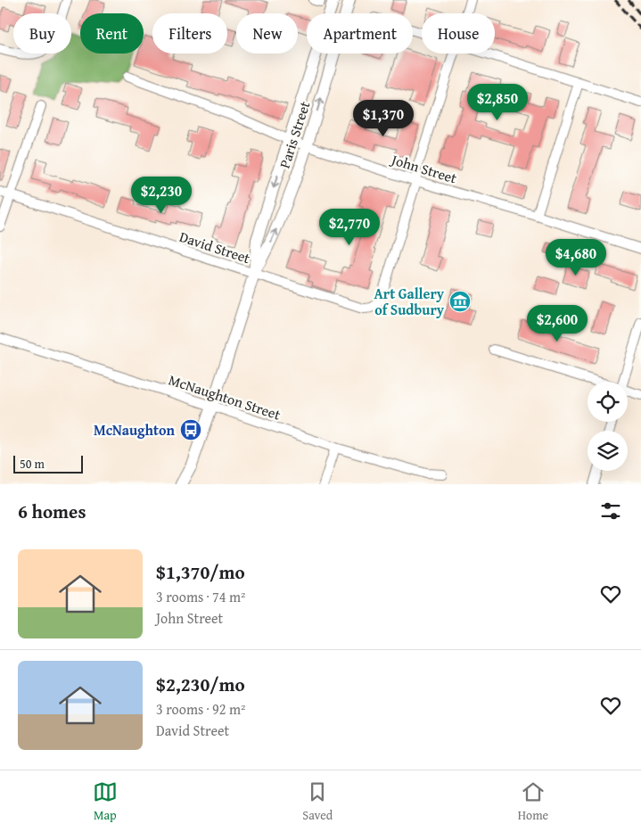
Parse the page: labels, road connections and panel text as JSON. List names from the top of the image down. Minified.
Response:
{"streets":{"main road":["Paris Street"],"street":["John Street","David Street","McNaughton Street"]},"crossings":[["Paris Street","John Street"],["Paris Street","David Street"],["Paris Street","McNaughton Street"],["John Street","David Street"]],"places":{"museum":["Art Gallery of Sudbury"],"bus stop":["McNaughton"]},"scale_bar":"50 m","page":{"chip":["Buy","Rent","Filters","New","Apartment","House"],"price":["$2,850","$1,370","$2,230","$2,770","$4,680","$2,600"],"scale":"50 m","heading":"6 homes","list":[{"name":"$1,370/mo","note":"3 rooms · 74 m² · John Street"},{"name":"$2,230/mo","note":"3 rooms · 92 m² · David Street"}],"tabs":["Map","Saved","Home"]}}
